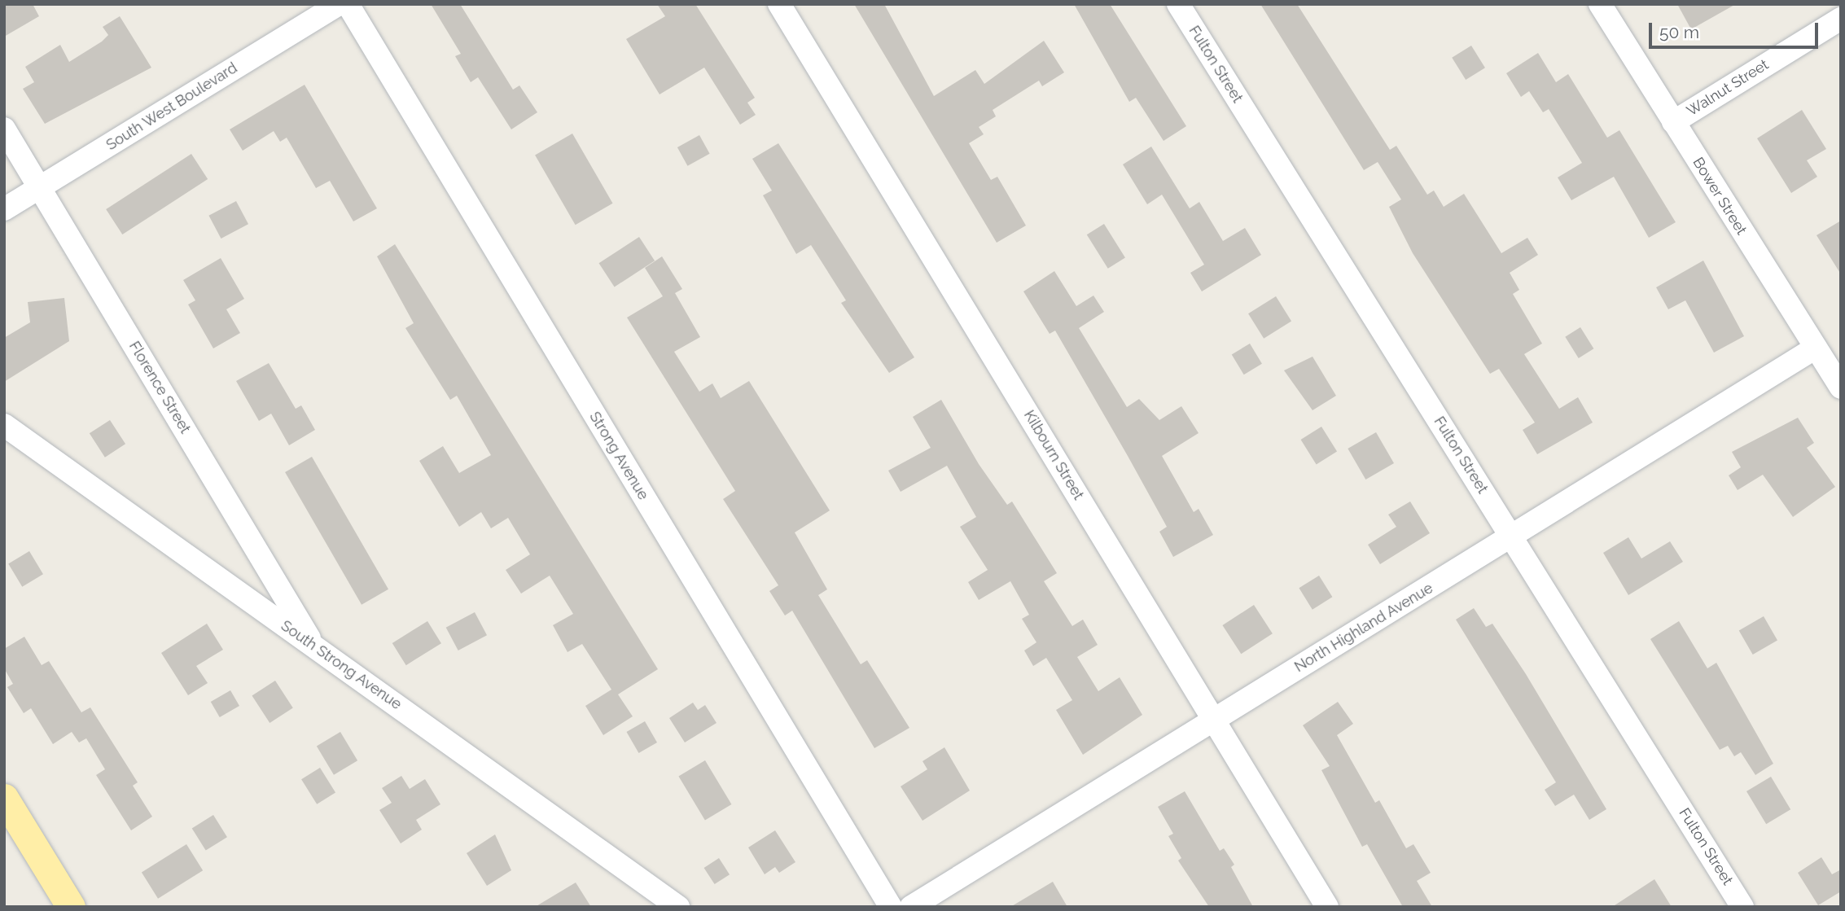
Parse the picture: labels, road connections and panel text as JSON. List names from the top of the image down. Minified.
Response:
{"streets":{"street":["Fulton Street","Walnut Street","South West Boulevard","Bower Street","Florence Street","Kilbourn Street","Strong Avenue","North Highland Avenue","South Strong Avenue"]},"crossings":[["Fulton Street","North Highland Avenue"],["Walnut Street","Bower Street"],["South West Boulevard","Florence Street"],["Bower Street","North Highland Avenue"],["Florence Street","South Strong Avenue"],["Kilbourn Street","North Highland Avenue"]],"scale_bar":"50 m"}
